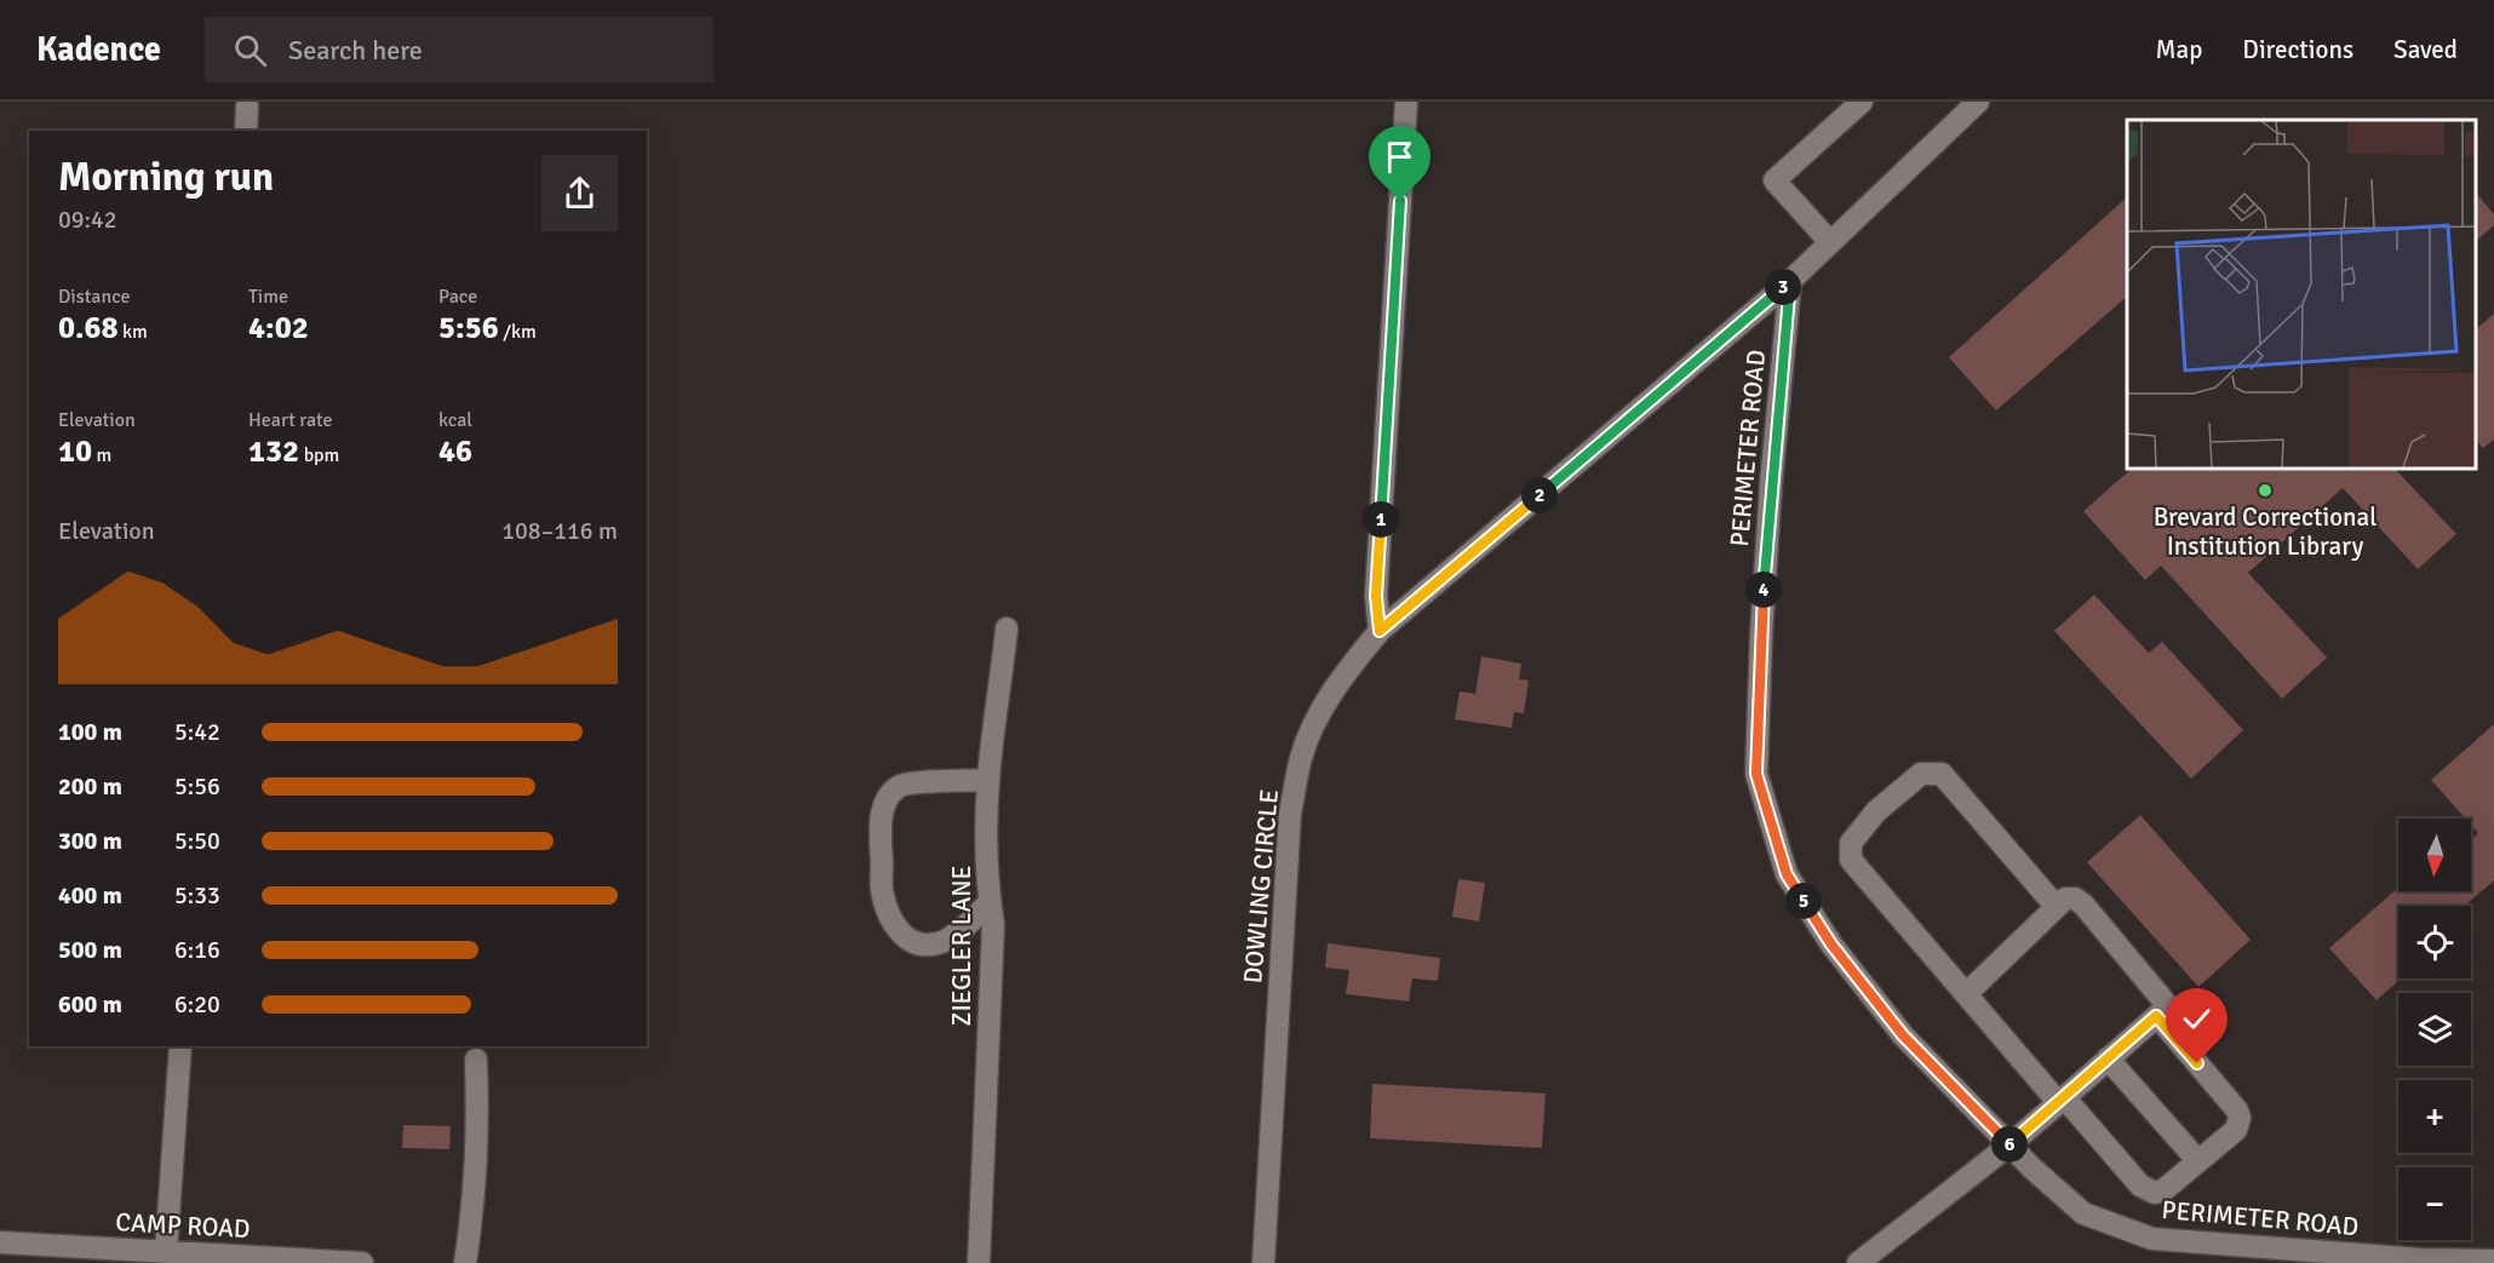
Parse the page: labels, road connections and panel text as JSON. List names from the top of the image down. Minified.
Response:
{"streets":{"street":["PERIMETER ROAD","DOWLING CIRCLE","ZIEGLER LANE","CAMP ROAD"]},"crossings":[["PERIMETER ROAD","DOWLING CIRCLE"]],"places":["Brevard Correctional Institution Library"],"north":"bottom","page":{"header":"Kadence","search":"Search here","nav":["Map","Directions","Saved"],"heading":["Morning run","09:42"],"stats":[["Distance","0.68 km"],["Time","4:02"],["Pace","5:56 /km"],["Elevation","10 m"],["Heart rate","132 bpm"],["kcal","46"]],"pins":["3","2","1","4","5","6"],"chart":["Elevation","108–116 m"],"list":[{"name":"100 m","note":"5:42"},{"name":"200 m","note":"5:56"},{"name":"300 m","note":"5:50"},{"name":"400 m","note":"5:33"},{"name":"500 m","note":"6:16"},{"name":"600 m","note":"6:20"}],"map_buttons":["+","−"]}}
